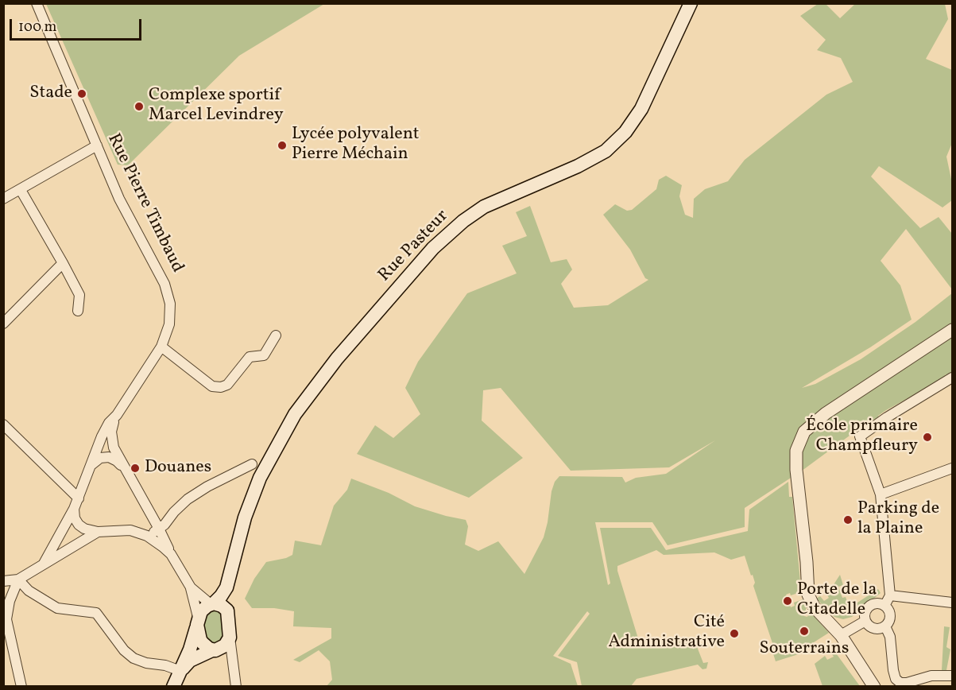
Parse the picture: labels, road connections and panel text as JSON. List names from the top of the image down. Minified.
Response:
{"streets":{"main road":["Rue Pasteur"],"street":["Rue Pierre Timbaud"]},"places":["Stade","Complexe sportif Marcel Levindrey","Lycée polyvalent Pierre Méchain","École primaire Champfleury","Douanes","Parking de la Plaine","Porte de la Citadelle","Souterrains","Cité Administrative"],"scale_bar":"100 m"}
